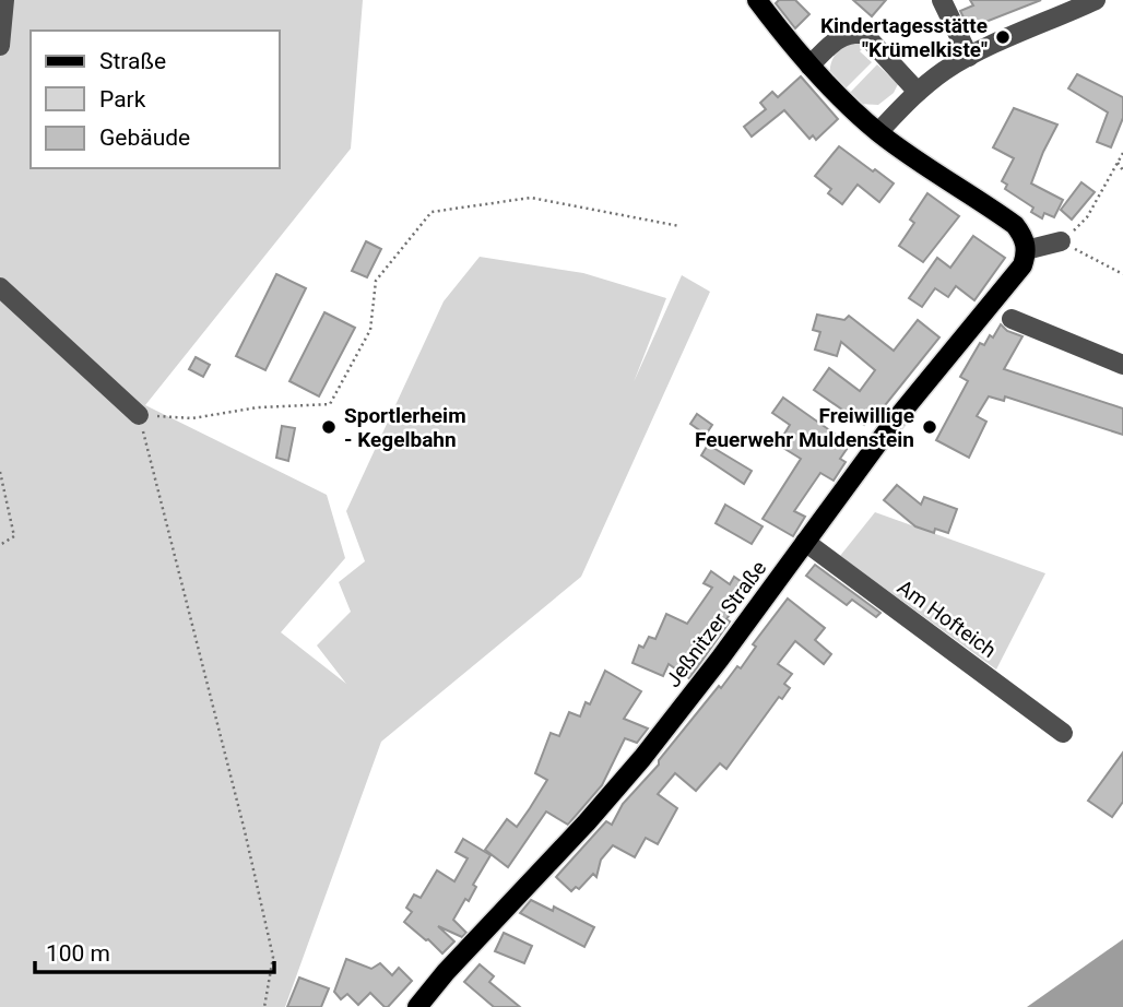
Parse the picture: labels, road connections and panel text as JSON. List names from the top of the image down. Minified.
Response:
{"streets":{"main road":["Jeßnitzer Straße"],"street":["Am Hofteich"]},"crossings":[["Am Hofteich","Jeßnitzer Straße"]],"places":["Kindertagesstätte \"Krümelkiste\"","Sportlerheim - Kegelbahn","Freiwillige Feuerwehr Muldenstein"],"legend":["Straße","Park","Gebäude"],"scale_bar":"100 m"}
